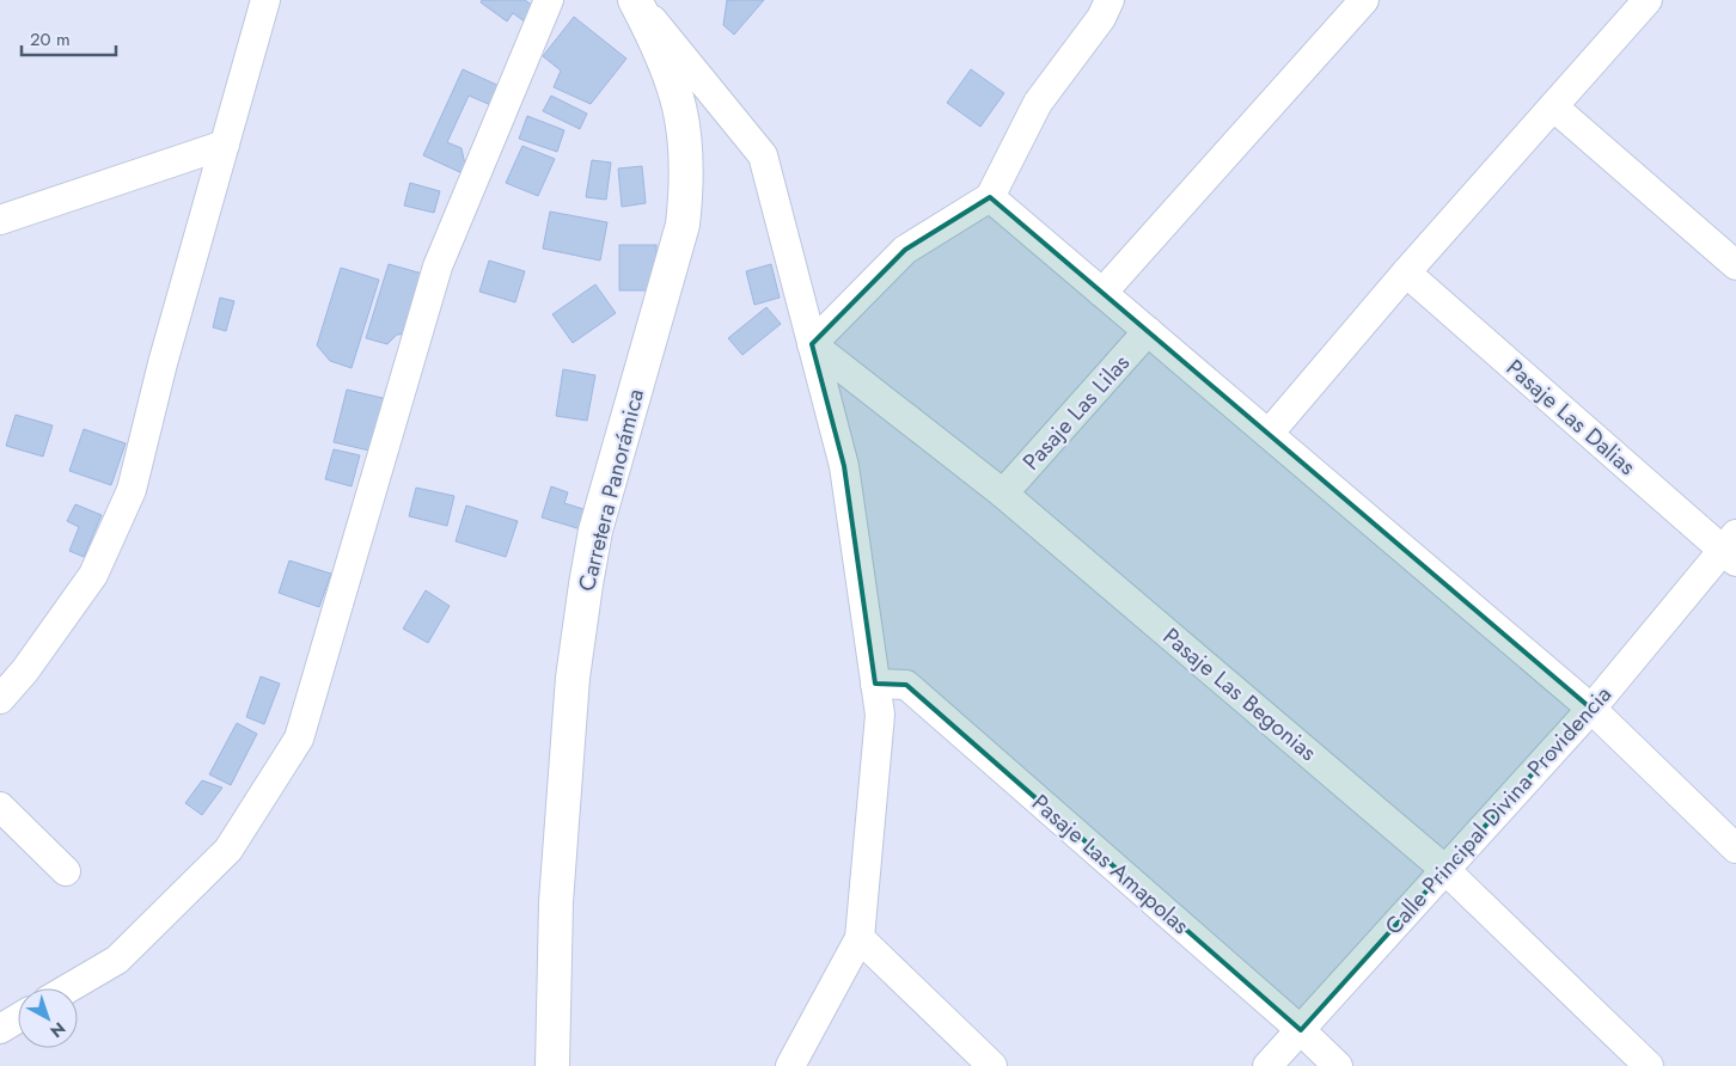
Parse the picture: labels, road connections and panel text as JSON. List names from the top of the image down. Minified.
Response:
{"streets":{"street":["Pasaje Las Lilas","Pasaje Las Dalias","Carretera Panorámica","Pasaje Las Begonias","Calle Principal Divina Providencia","Pasaje Las Amapolas"]},"crossings":[["Pasaje Las Lilas","Pasaje Las Begonias"],["Pasaje Las Dalias","Calle Principal Divina Providencia"],["Pasaje Las Begonias","Calle Principal Divina Providencia"],["Calle Principal Divina Providencia","Pasaje Las Amapolas"]],"scale_bar":"20 m","north":"bottom right"}
